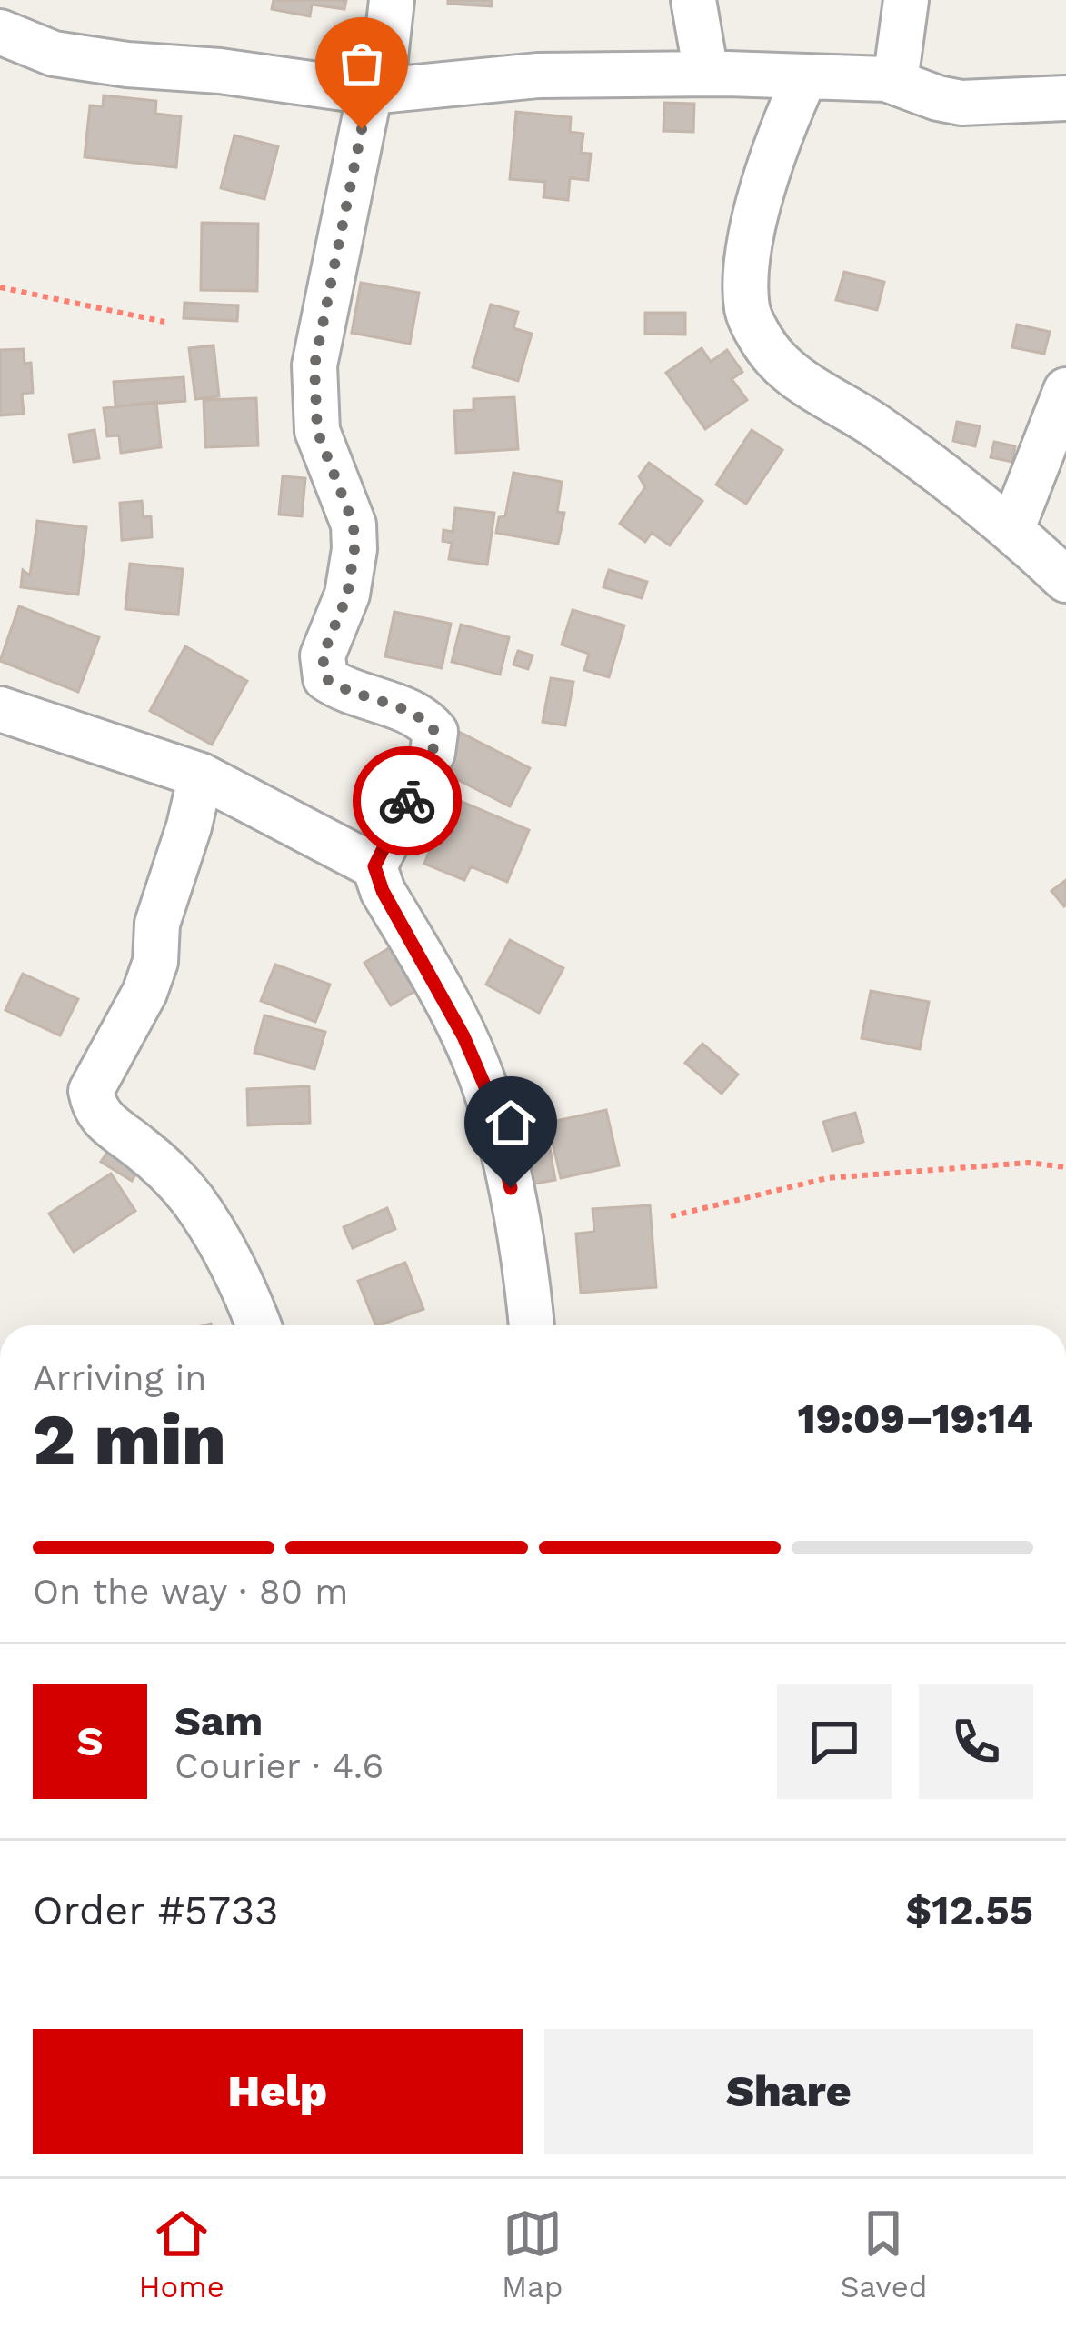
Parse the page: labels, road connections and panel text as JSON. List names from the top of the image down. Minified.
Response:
{"page":{"heading":["2 min","Arriving in","19:09–19:14"],"panel":["Sam","Courier · 4.6","Order #5733","$12.55"],"bar":"On the way · 80 m","round":"S","buttons":["Help","Share"],"tabs":["Home","Map","Saved"]}}
